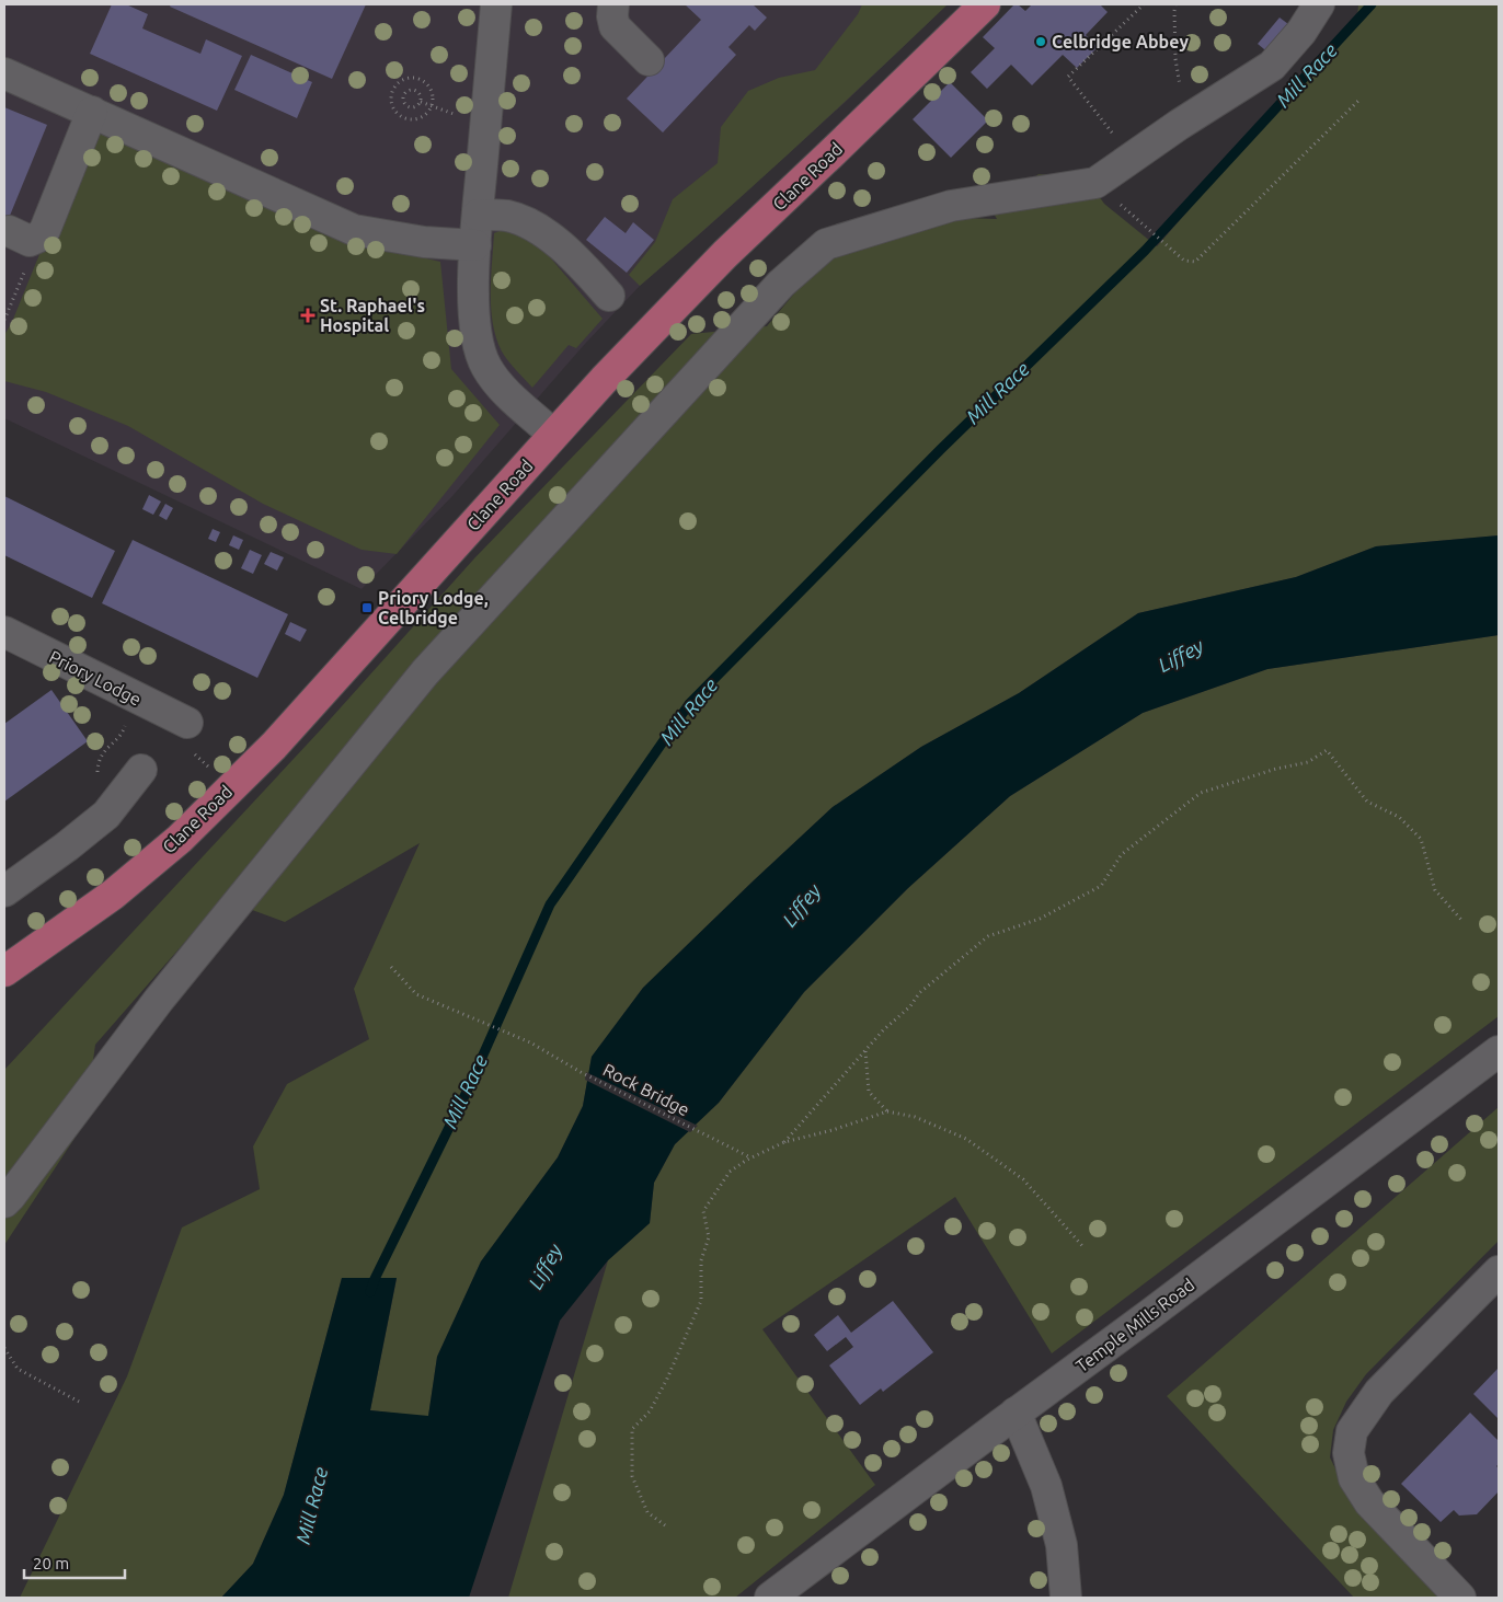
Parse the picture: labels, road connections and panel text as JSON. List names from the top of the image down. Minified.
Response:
{"streets":{"main road":["Clane Road"],"street":["Priory Lodge","Temple Mills Road"],"path":["Rock Bridge"]},"water":["Mill Race","Liffey"],"places":{"other":["Celbridge Abbey"],"health":["St. Raphael's Hospital"],"transit":["Priory Lodge, Celbridge"]},"scale_bar":"20 m"}
